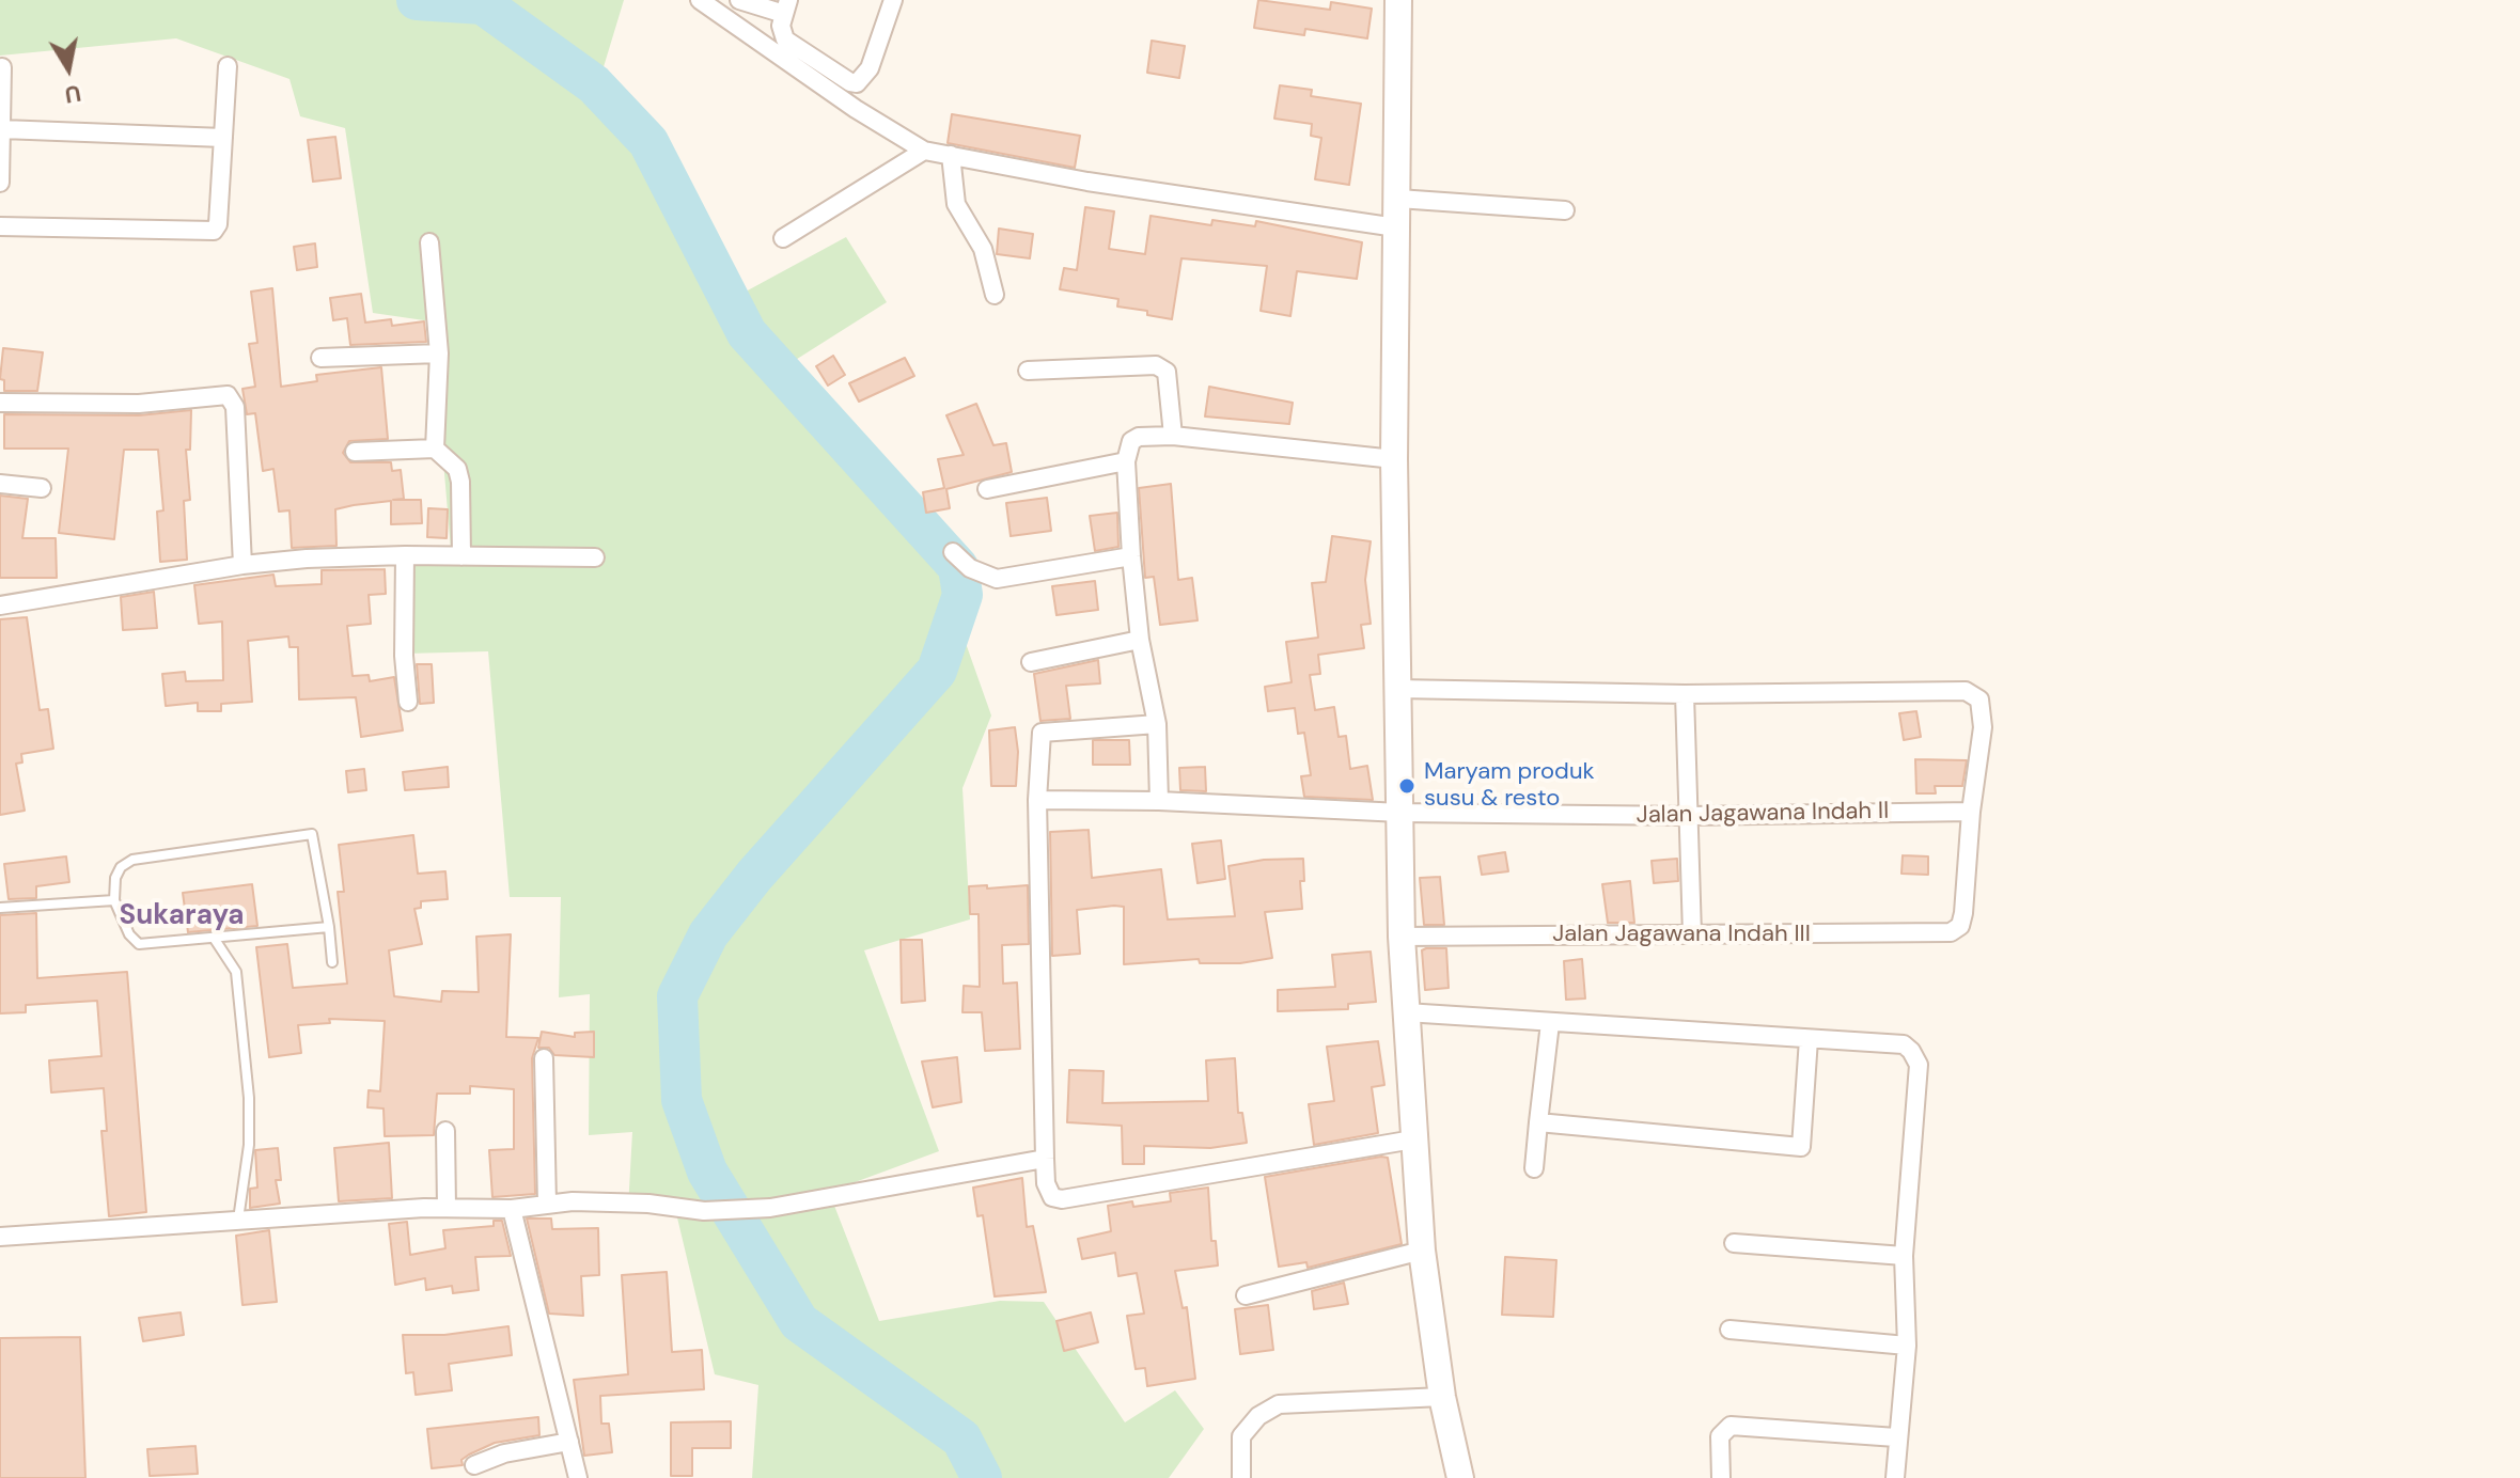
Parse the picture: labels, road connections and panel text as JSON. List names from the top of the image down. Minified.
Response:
{"streets":{"street":["Jalan Jagawana Indah II","Jalan Jagawana Indah III"]},"crossings":[["Jalan Jagawana Indah II","Jalan Jagawana Indah III"]],"districts":["Sukaraya"],"places":["Maryam produk susu & resto"],"north":"bottom"}
